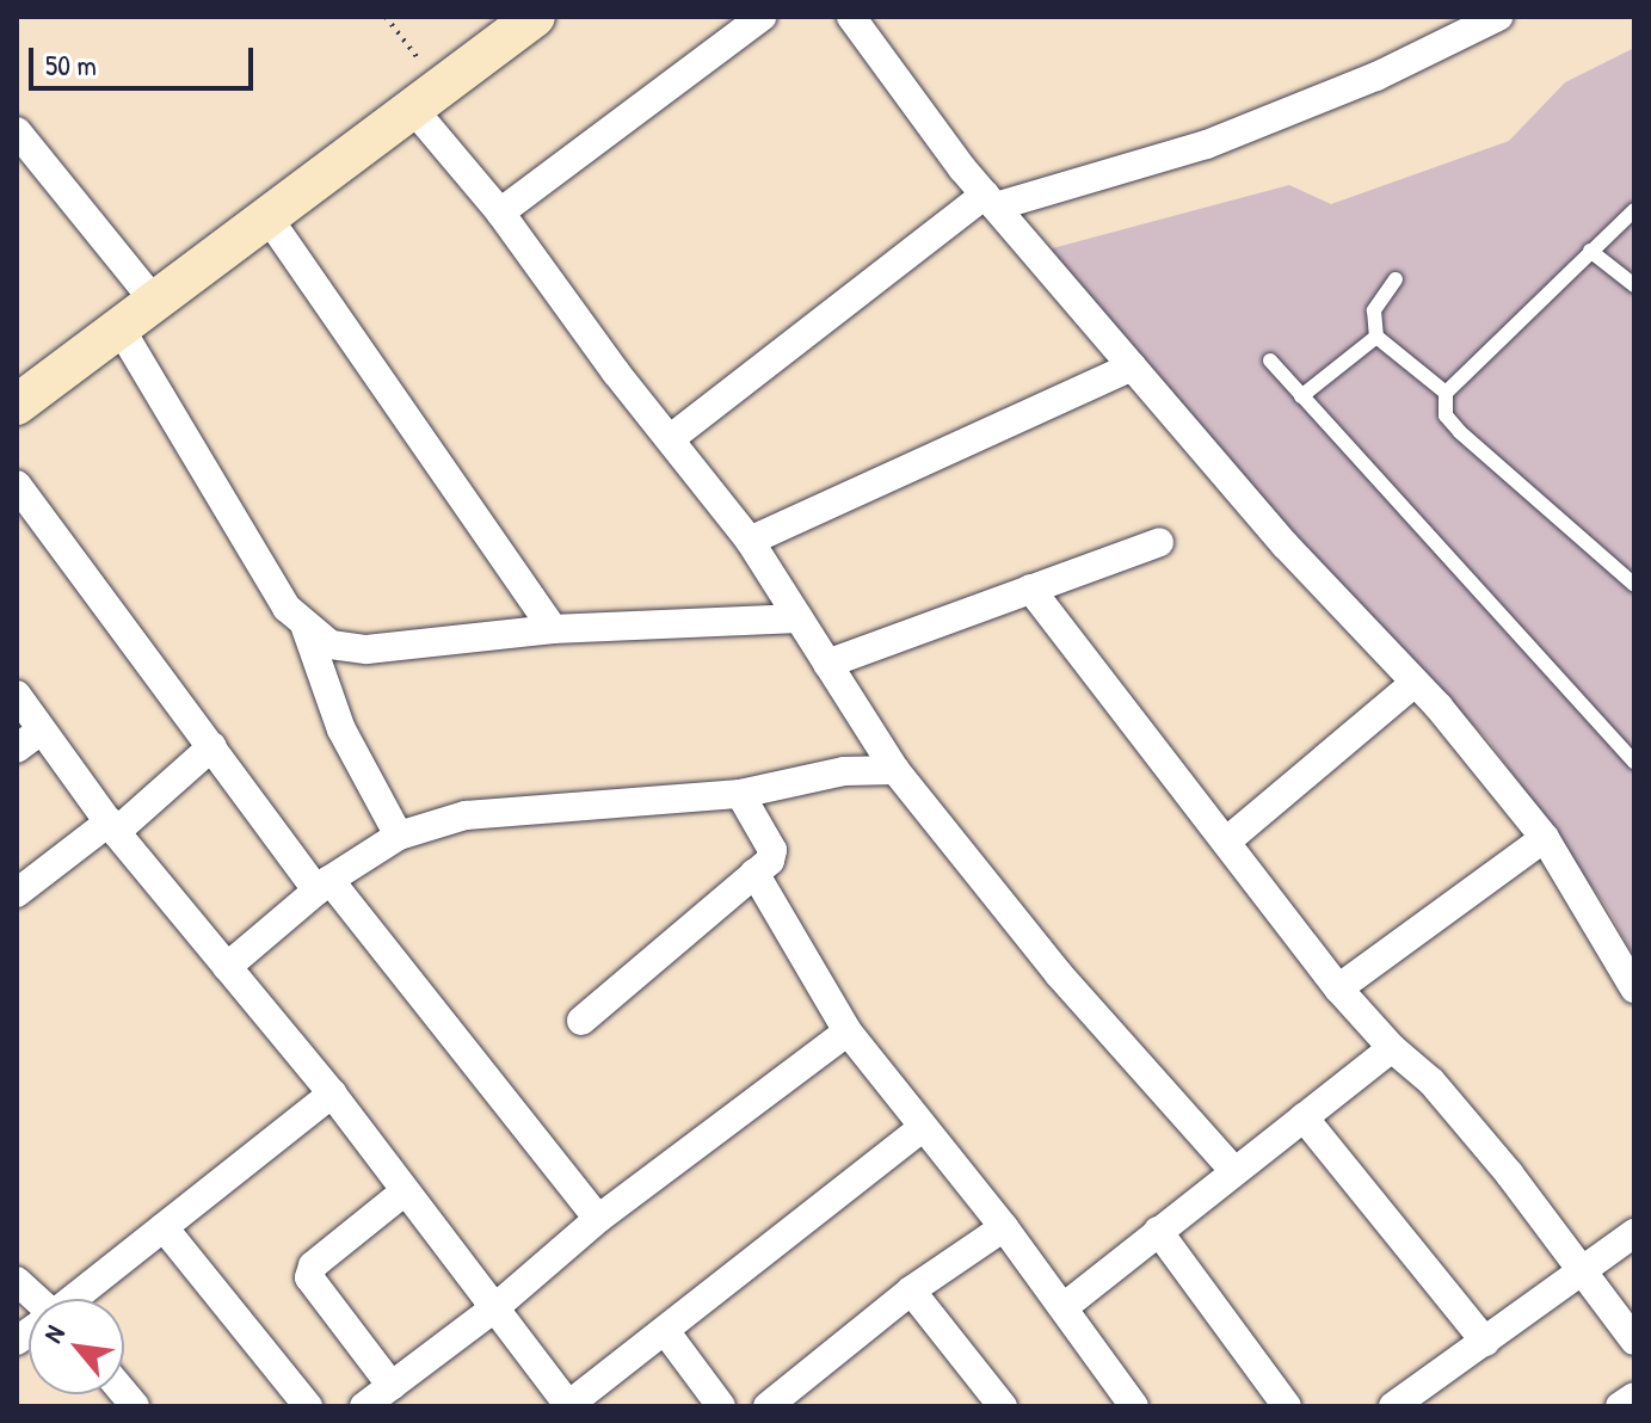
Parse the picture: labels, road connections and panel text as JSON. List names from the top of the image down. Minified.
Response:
{"scale_bar":"50 m","north":"top left"}
